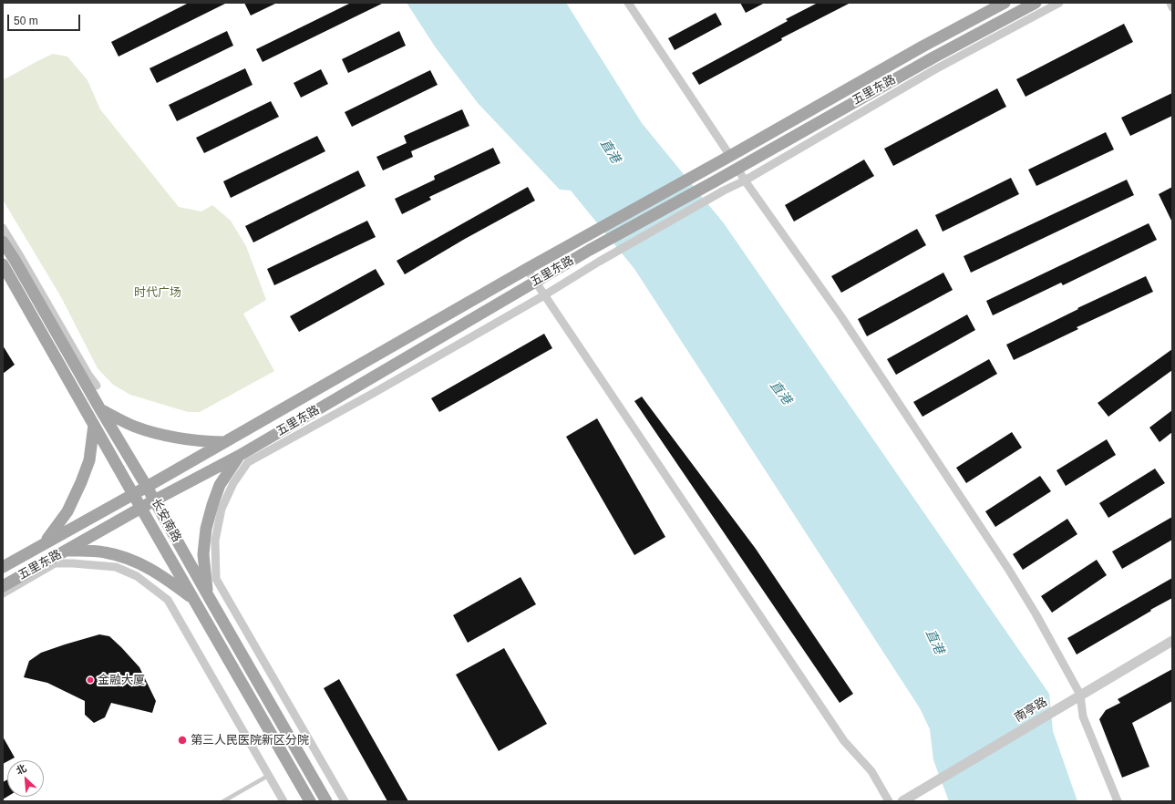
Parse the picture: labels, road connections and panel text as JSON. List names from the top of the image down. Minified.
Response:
{"streets":{"main road":["五里东路","长安南路"],"street":["南亭路"]},"crossings":[["五里东路","长安南路"]],"water":["直港"],"parks":["时代广场"],"places":["金融大厦","第三人民医院新区分院"],"scale_bar":"50 m","north":"top left"}
